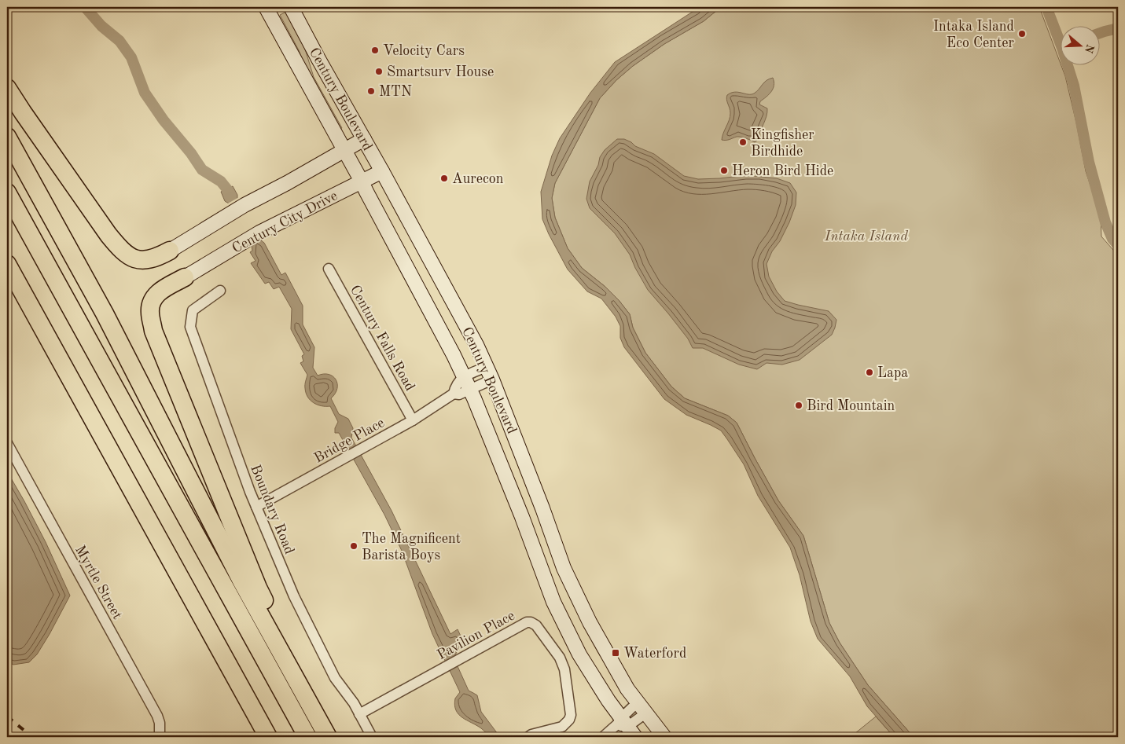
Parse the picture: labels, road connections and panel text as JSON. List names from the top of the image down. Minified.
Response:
{"streets":{"main road":["Century Boulevard","Century City Drive"],"street":["Century Falls Road","Bridge Place","Boundary Road","Myrtle Street","Pavilion Place"]},"crossings":[["Century Boulevard","Century City Drive"],["Century Boulevard","Bridge Place"],["Century Falls Road","Bridge Place"],["Bridge Place","Boundary Road"],["Boundary Road","Pavilion Place"]],"parks":["Intaka Island"],"places":{"other":["Intaka Island Eco Center","Velocity Cars","Smartsurv House","MTN","Kingfisher Birdhide","Heron Bird Hide","Aurecon","Lapa","Bird Mountain","The Magnificent Barista Boys"],"transit":["Waterford"]},"north":"right"}
